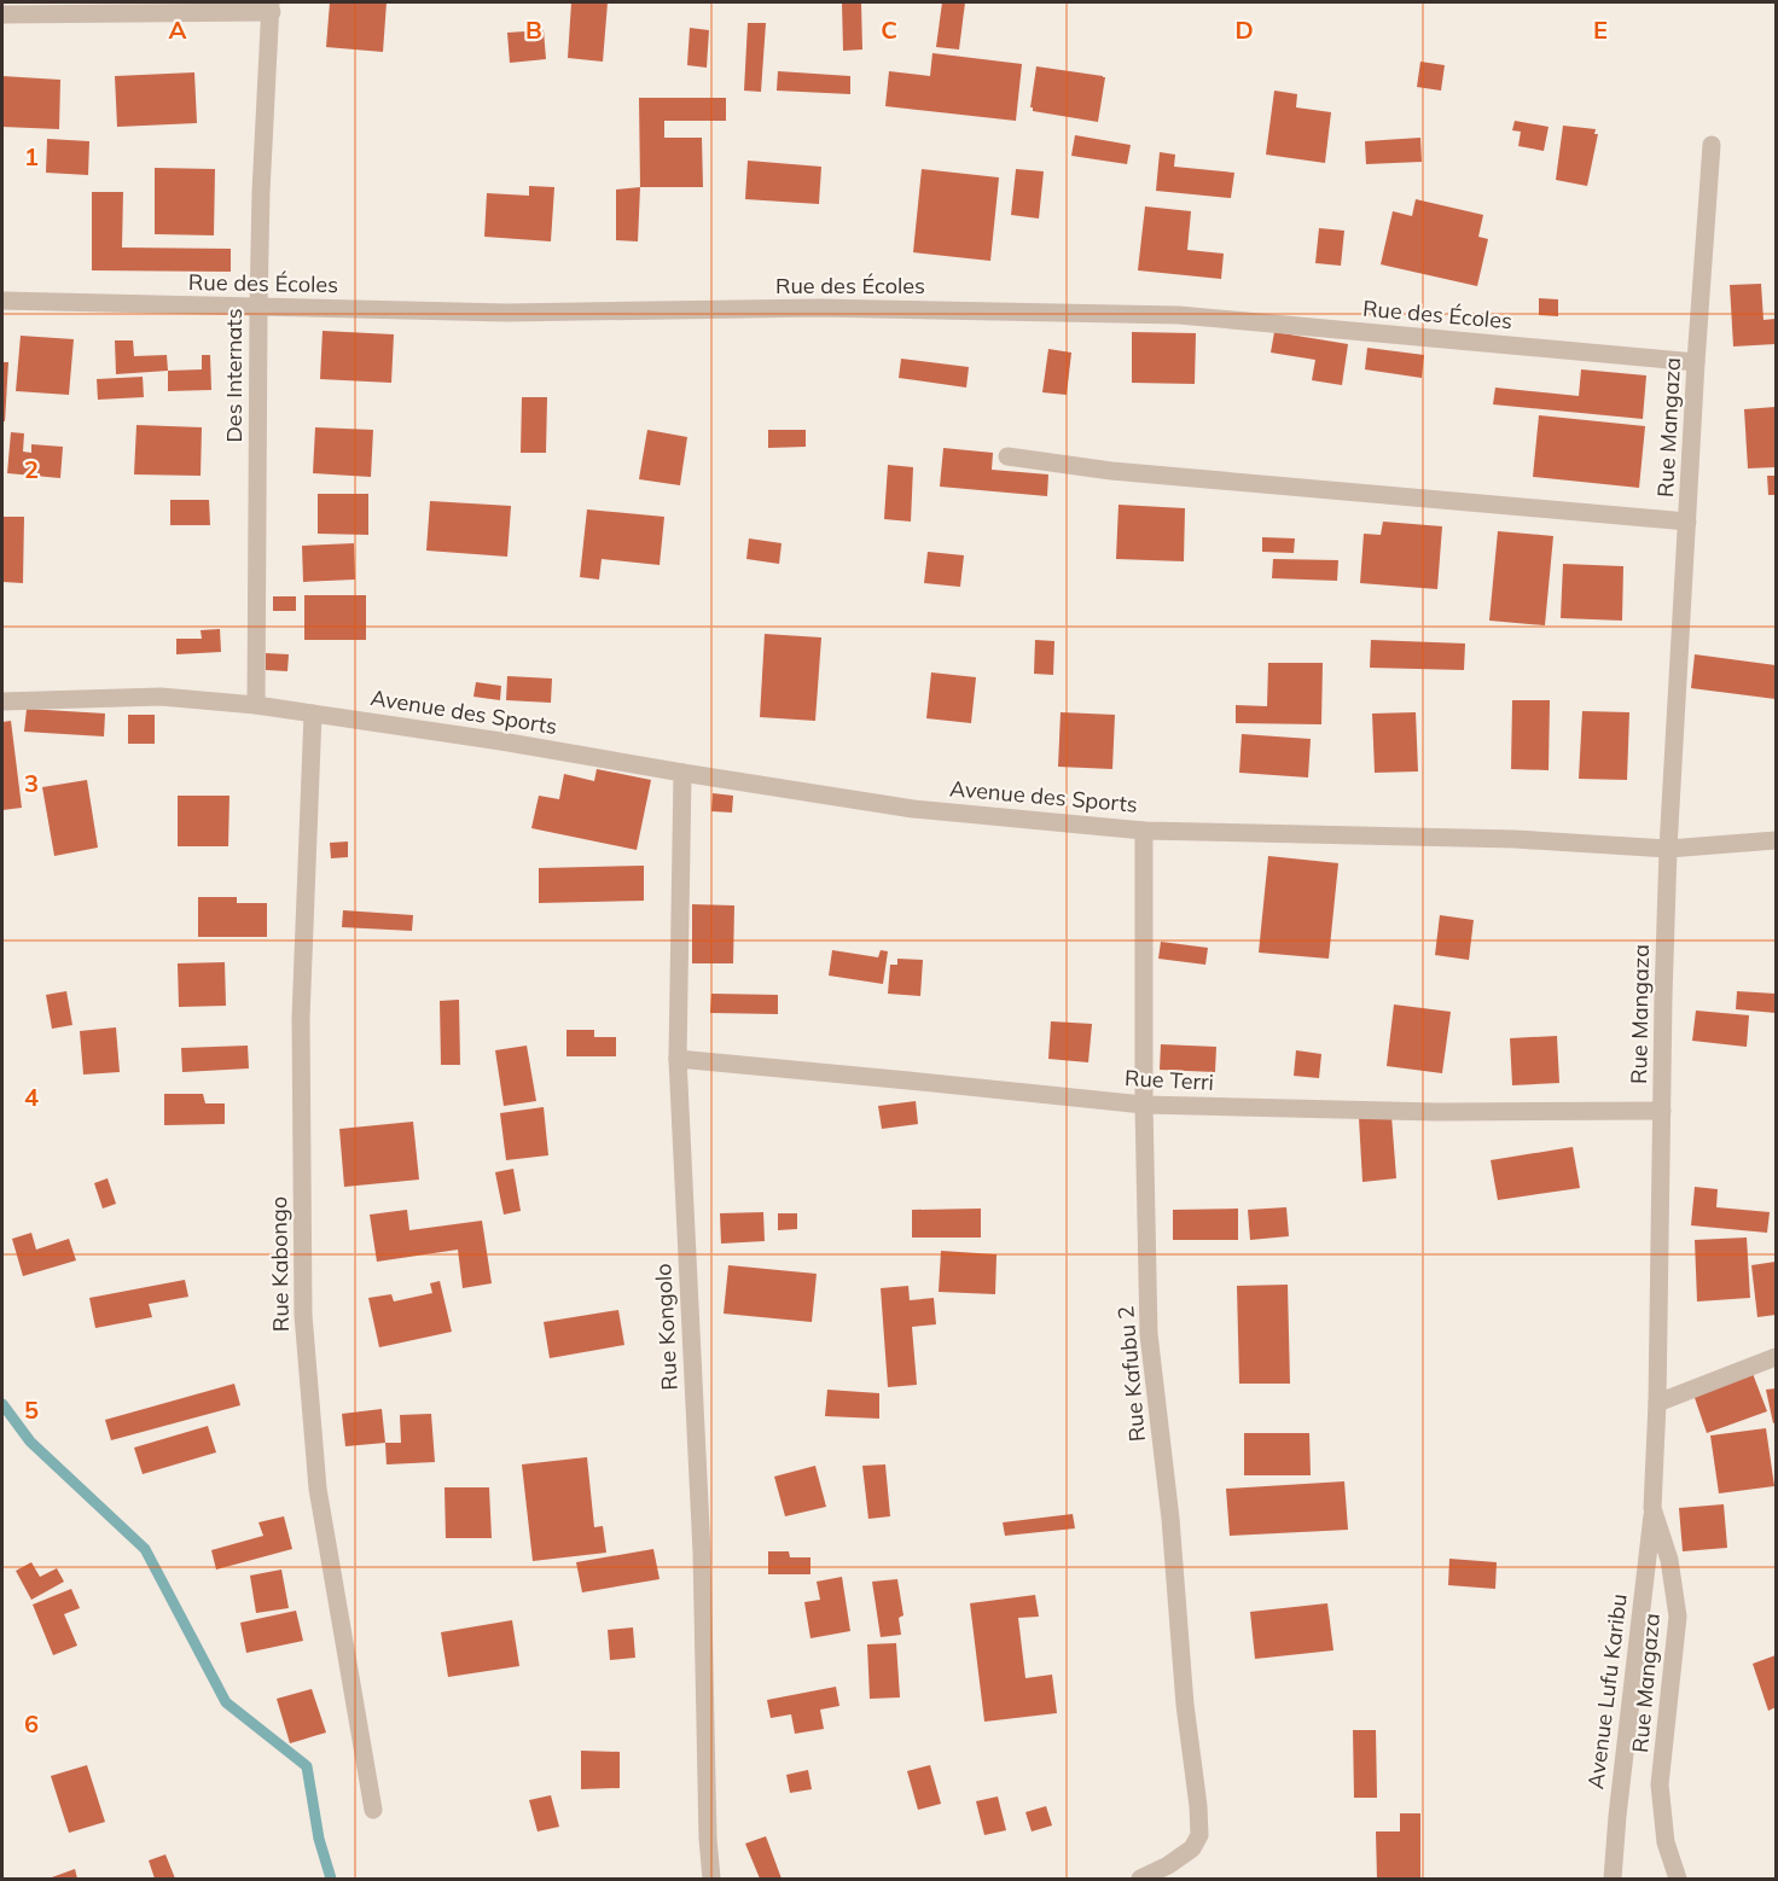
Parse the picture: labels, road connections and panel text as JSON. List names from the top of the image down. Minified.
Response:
{"streets":{"street":["Rue des Écoles","Des Internats","Rue Mangaza","Avenue des Sports","Rue Terri","Rue Kabongo","Rue Kongolo","Rue Kafubu 2","Avenue Lufu Karibu"]},"crossings":[["Rue des Écoles","Des Internats"],["Rue des Écoles","Rue Mangaza"],["Rue Mangaza","Avenue des Sports"],["Rue Mangaza","Rue Terri"],["Rue Mangaza","Avenue Lufu Karibu"],["Avenue des Sports","Rue Kabongo"],["Avenue des Sports","Rue Kongolo"],["Avenue des Sports","Rue Kafubu 2"],["Rue Terri","Rue Kongolo"],["Rue Terri","Rue Kafubu 2"]],"grid":{"columns":["A","B","C","D","E"],"rows":["1","2","3","4","5","6"]}}
